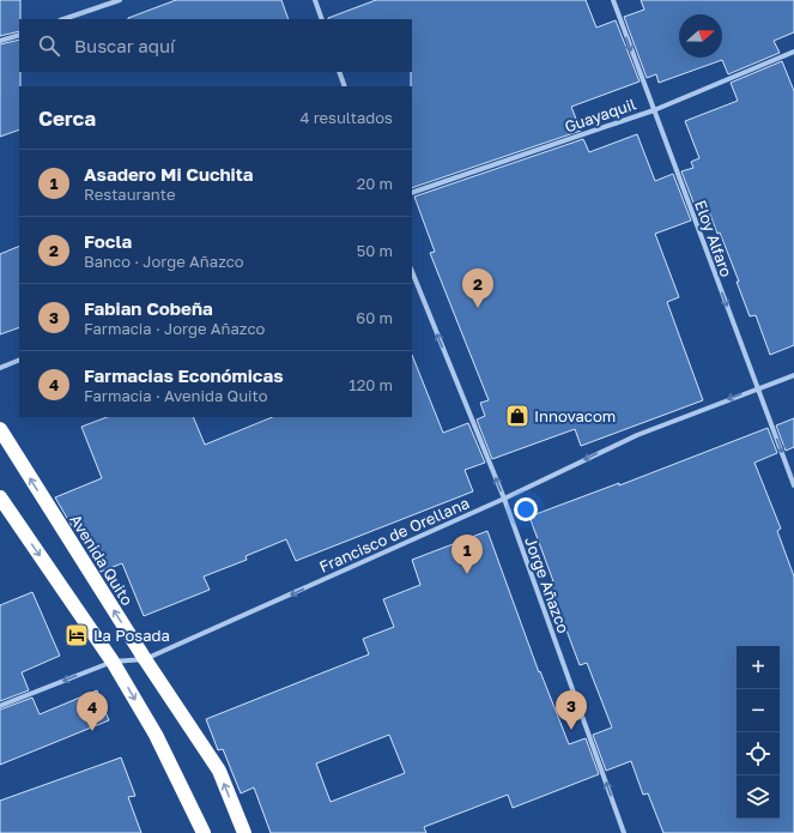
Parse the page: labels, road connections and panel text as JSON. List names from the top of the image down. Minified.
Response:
{"streets":{"highway":["Avenida Quito"],"street":["Guayaquil","Eloy Alfaro","Francisco de Orellana","Jorge Añazco"]},"crossings":[["Guayaquil","Eloy Alfaro"],["Eloy Alfaro","Francisco de Orellana"],["Francisco de Orellana","Avenida Quito"],["Francisco de Orellana","Jorge Añazco"]],"one_way":["Eloy Alfaro","Francisco de Orellana","Jorge Añazco"],"places":{"shop":["Innovacom"],"hotel":["La Posada"]},"north":"right","page":{"search":"Buscar aquí","heading":["Cerca","4 resultados"],"list":[{"mark":"1","name":"Asadero Mi Cuchita","note":"Restaurante","value":"20 m"},{"mark":"2","name":"Focla","note":"Banco · Jorge Añazco","value":"50 m"},{"mark":"3","name":"Fabian Cobeña","note":"Farmacia · Jorge Añazco","value":"60 m"},{"mark":"4","name":"Farmacias Económicas","note":"Farmacia · Avenida Quito","value":"120 m"}],"pins":["2","1","3","4"],"map_buttons":["+","−"]}}
